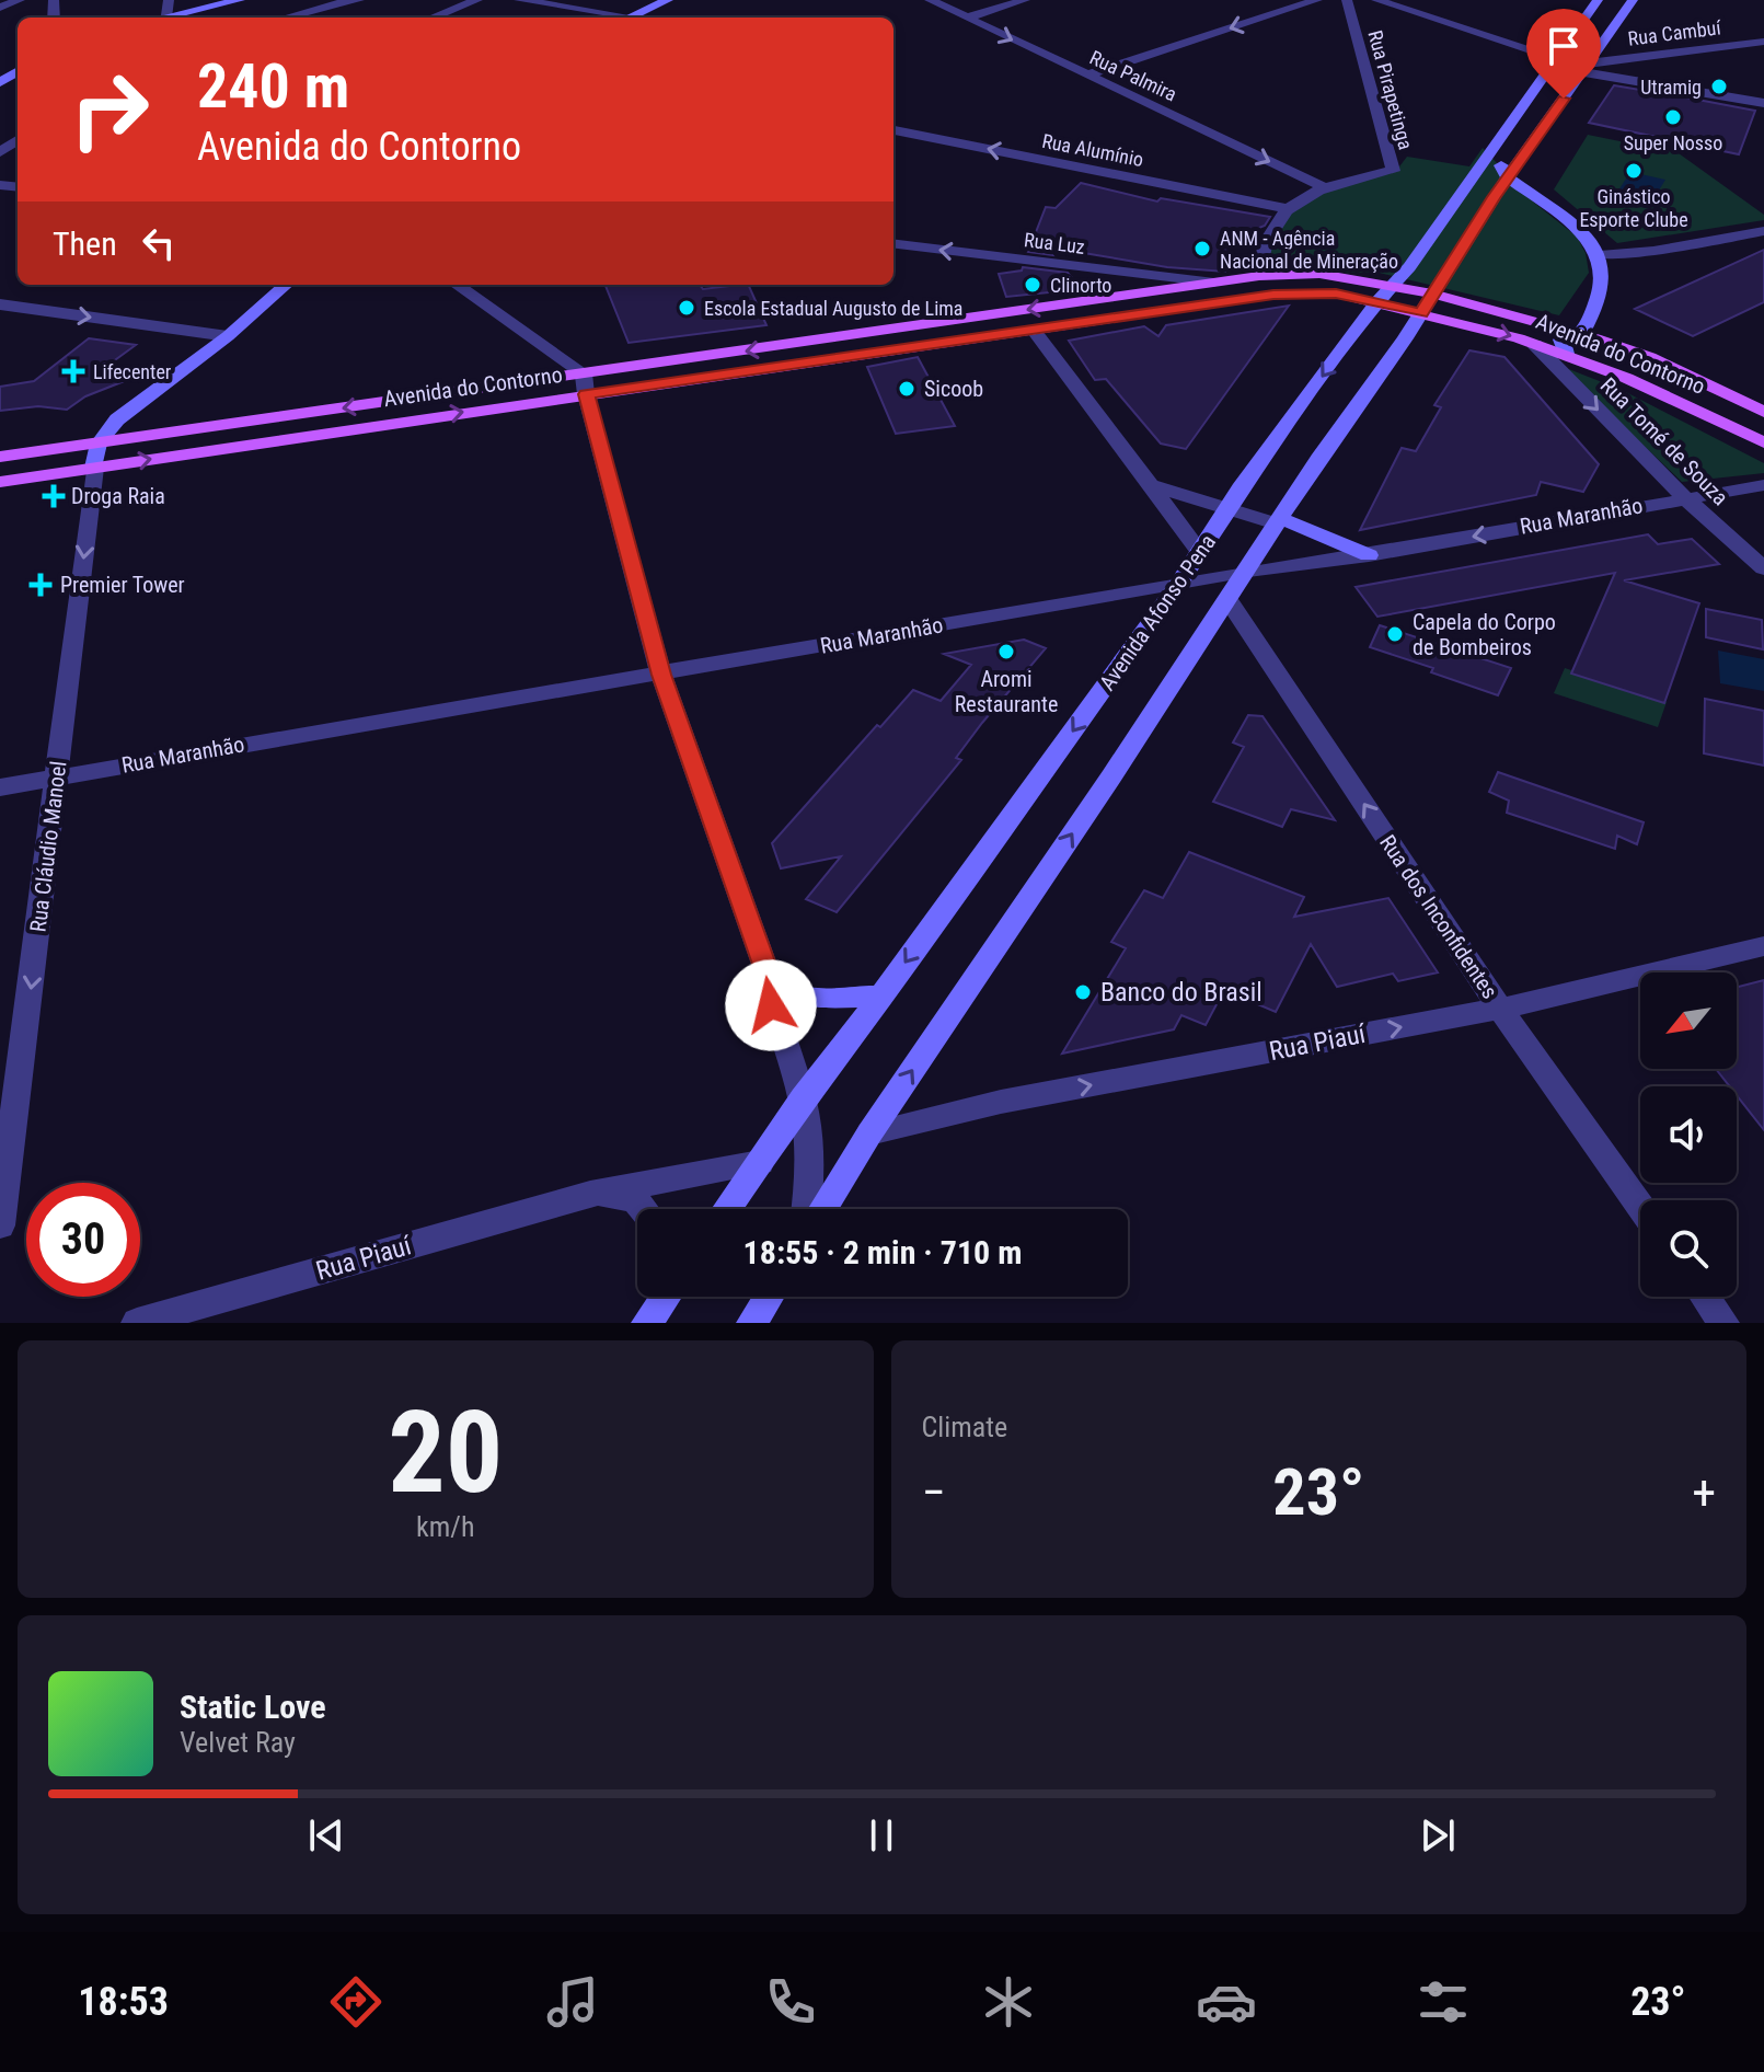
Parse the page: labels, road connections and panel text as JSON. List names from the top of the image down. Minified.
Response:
{"streets":{"main road":["Avenida do Contorno","Avenida Afonso Pena"],"street":["Rua Cambuí","Rua Palmira","Rua Pirapetinga","Rua Alumínio","Rua Luz","Rua Tomé de Souza","Rua Maranhão","Rua Cláudio Manoel","Rua dos Inconfidentes","Rua Piauí"]},"crossings":[["Rua Palmira","Rua Pirapetinga"],["Rua Luz","Avenida do Contorno"],["Avenida do Contorno","Rua Tomé de Souza"],["Avenida do Contorno","Avenida Afonso Pena"],["Avenida do Contorno","Rua Cláudio Manoel"],["Rua Tomé de Souza","Rua Maranhão"],["Rua Maranhão","Avenida Afonso Pena"],["Rua Maranhão","Rua Cláudio Manoel"],["Avenida Afonso Pena","Rua Piauí"],["Rua dos Inconfidentes","Rua Piauí"]],"one_way":["Rua Palmira","Rua Alumínio","Rua Luz","Rua Tomé de Souza","Rua Cláudio Manoel","Rua dos Inconfidentes","Rua Piauí"],"places":{"other":["Utramig","Super Nosso","Ginástico Esporte Clube","ANM - Agência Nacional de Mineração","Clinorto","Escola Estadual Augusto de Lima","Sicoob","Capela do Corpo de Bombeiros","Aromi Restaurante","Banco do Brasil"],"health":["Lifecenter","Droga Raia","Premier Tower"]},"north":"bottom left","page":{"turn":["240 m","Avenida do Contorno"],"then":"Then","limit":"30","trip":"18:55 · 2 min · 710 m","tile":[["20","km/h"],"Climate"],"heat":["−","23°","+"],"song":["Static Love","Velvet Ray"],"tabs":["18:53","23°"]}}
